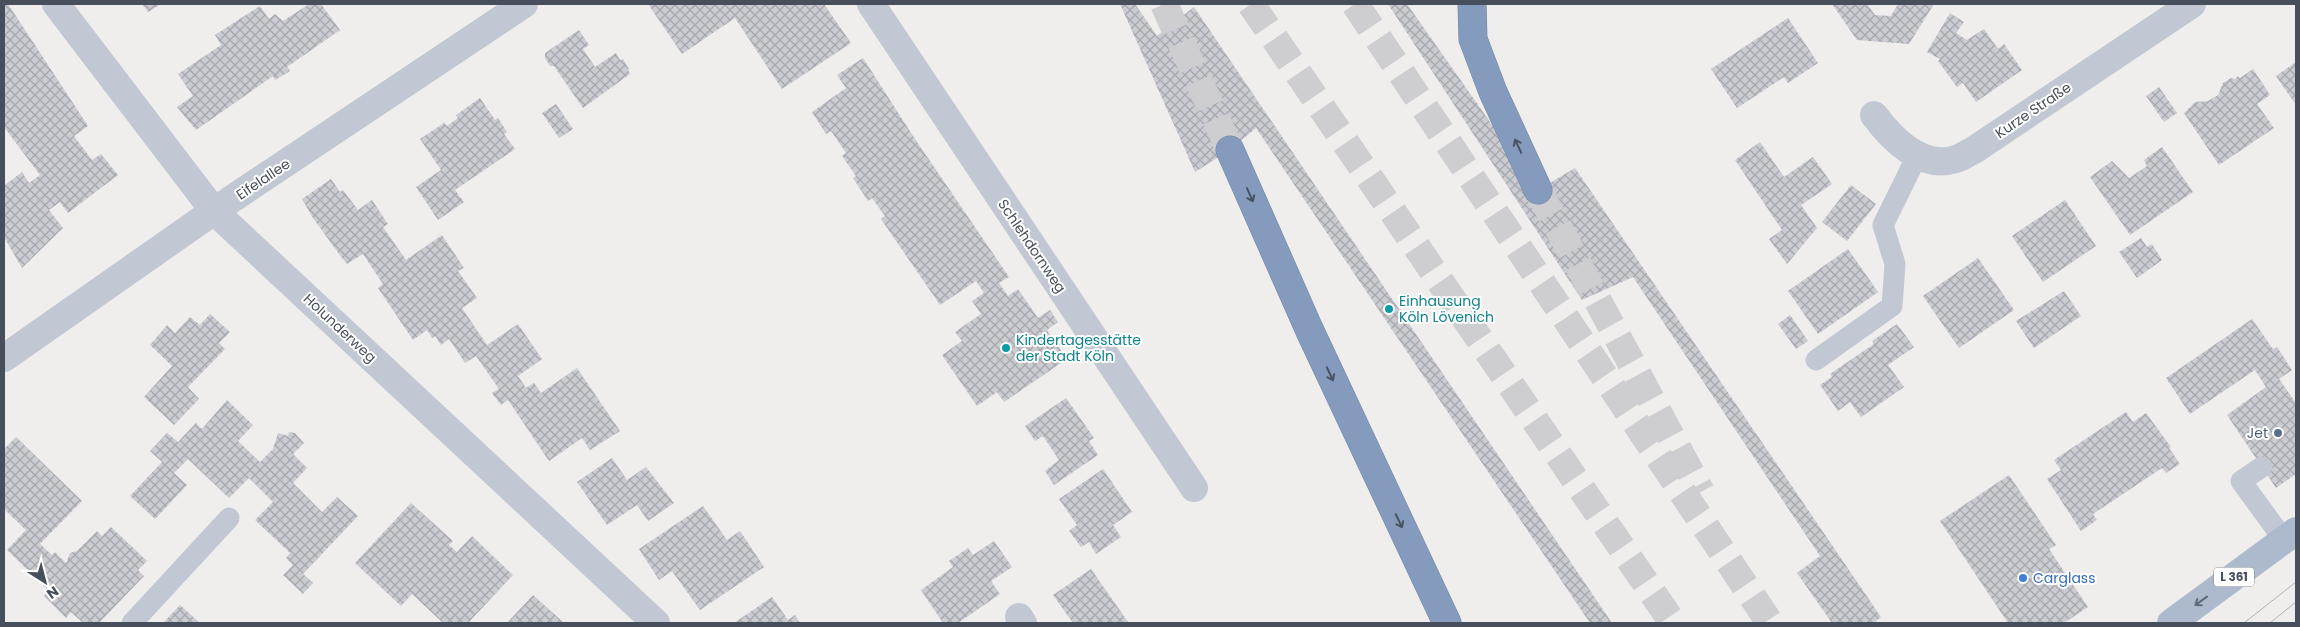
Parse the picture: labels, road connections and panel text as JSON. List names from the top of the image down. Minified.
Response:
{"streets":{"main road":["L 361"],"street":["Kurze Straße","Eifelallee","Schlehdornweg","Holunderweg"]},"crossings":[["Eifelallee","Holunderweg"]],"places":["Einhausung Köln Lövenich","Kindertagesstätte der Stadt Köln","Jet","Carglass"],"north":"bottom right"}
